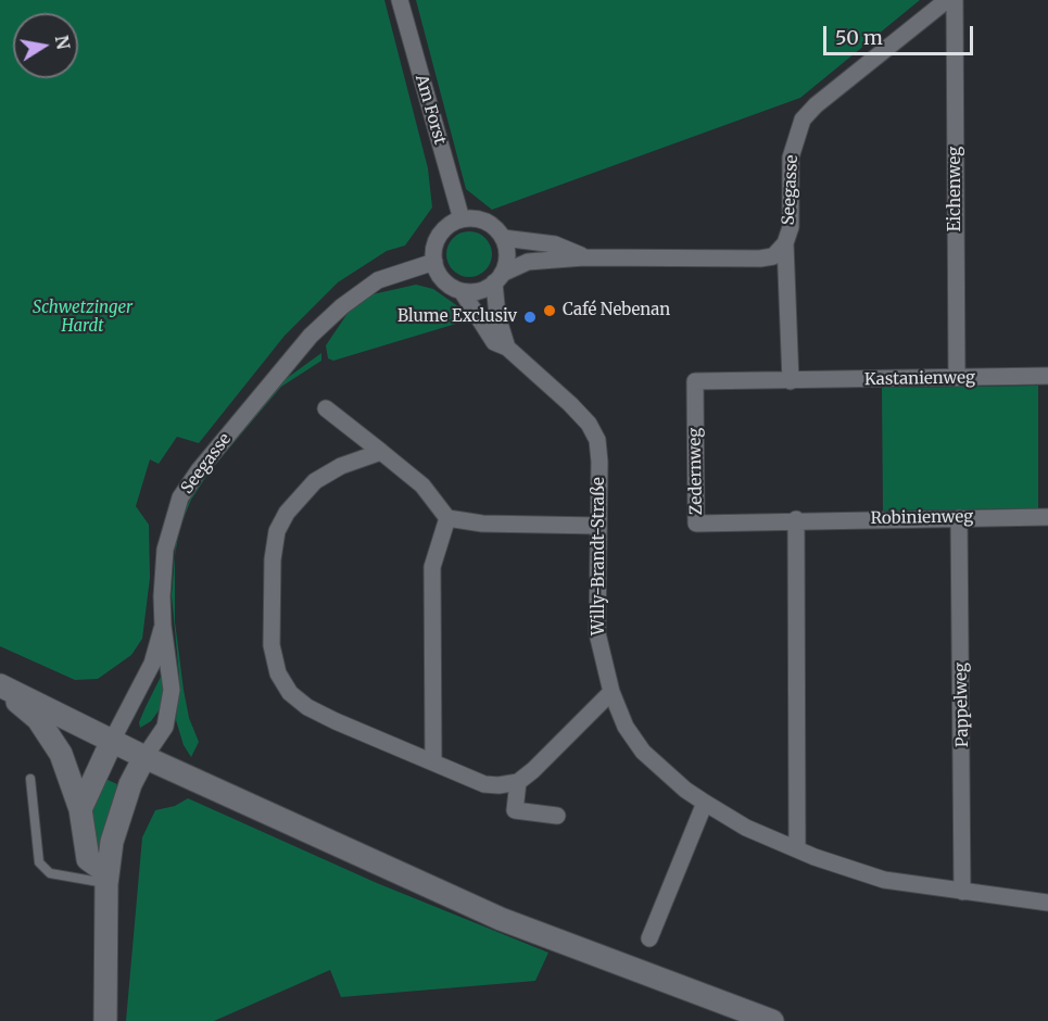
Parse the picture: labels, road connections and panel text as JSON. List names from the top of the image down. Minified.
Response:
{"streets":{"street":["Am Forst","Eichenweg","Seegasse","Kastanienweg","Zedernweg","Robinienweg","Willy-Brandt-Straße","Pappelweg"]},"crossings":[["Am Forst","Seegasse"],["Am Forst","Willy-Brandt-Straße"],["Eichenweg","Kastanienweg"],["Seegasse","Willy-Brandt-Straße"],["Kastanienweg","Zedernweg"],["Zedernweg","Robinienweg"],["Robinienweg","Pappelweg"],["Willy-Brandt-Straße","Pappelweg"]],"parks":["Schwetzinger Hardt"],"places":["Café Nebenan","Blume Exclusiv"],"scale_bar":"50 m","north":"right"}
